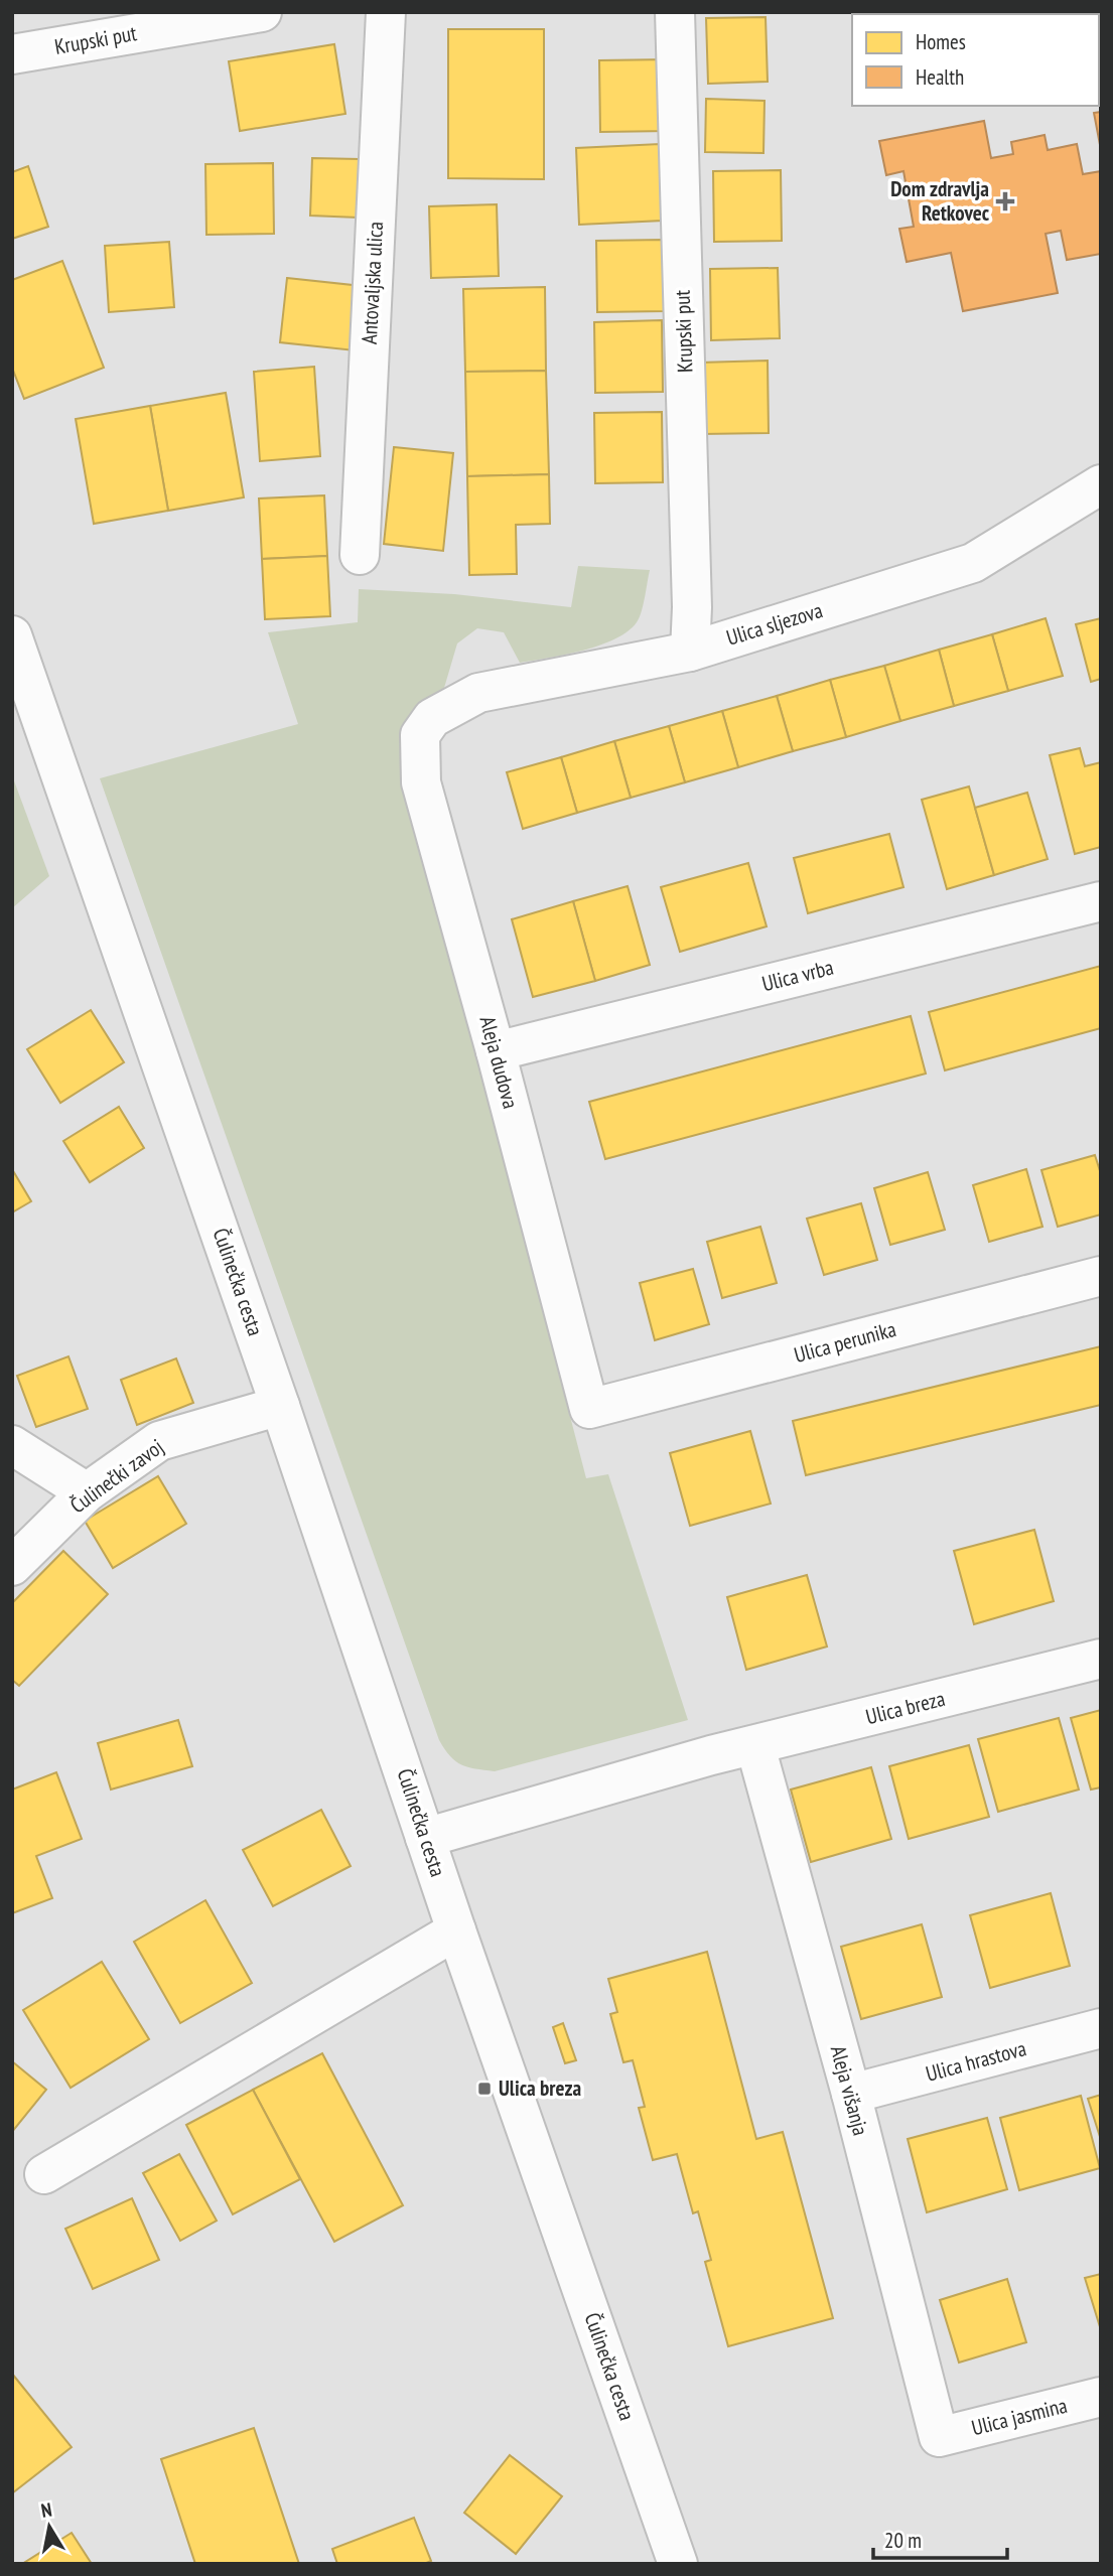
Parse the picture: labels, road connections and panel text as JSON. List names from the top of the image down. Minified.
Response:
{"streets":{"street":["Krupski put","Antovaljska ulica","Ulica sljezova","Ulica vrba","Aleja dudova","Čulinečka cesta","Ulica perunika","Čulinečki zavoj","Ulica breza","Ulica hrastova","Aleja višanja","Ulica jasmina"]},"crossings":[["Krupski put","Ulica sljezova"],["Ulica sljezova","Aleja dudova"],["Ulica vrba","Aleja dudova"],["Aleja dudova","Ulica perunika"],["Čulinečka cesta","Čulinečki zavoj"],["Čulinečka cesta","Ulica breza"],["Ulica breza","Aleja višanja"],["Ulica hrastova","Aleja višanja"],["Aleja višanja","Ulica jasmina"]],"places":{"health":["Dom zdravlja Retkovec"],"transit":["Ulica breza"]},"legend":["Homes","Health"],"scale_bar":"20 m","north":"top"}
